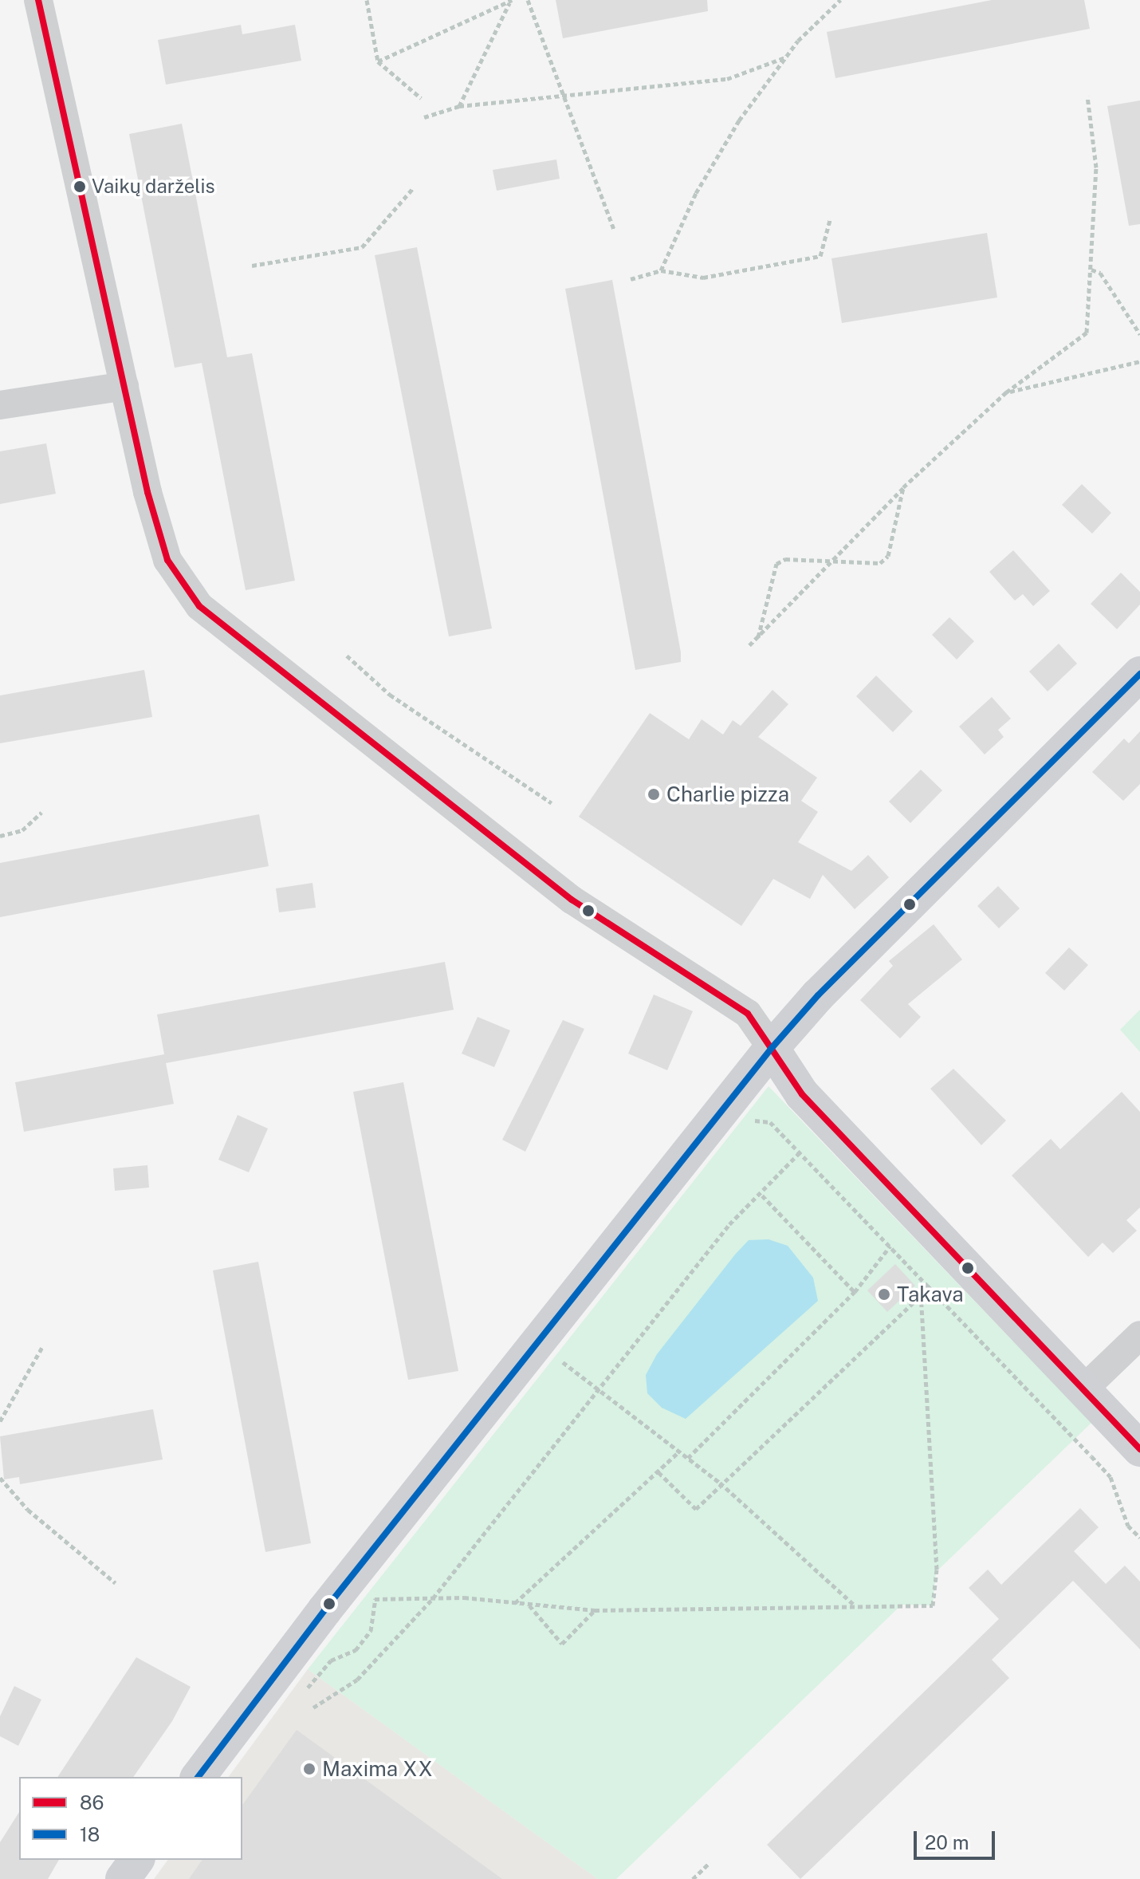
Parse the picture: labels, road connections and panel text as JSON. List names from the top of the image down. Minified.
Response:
{"places":["Vaikų darželis","Charlie pizza","Takava","Maxima XX"],"lines":["transit line 86","transit line 18"],"legend":["86","18"],"scale_bar":"20 m"}
